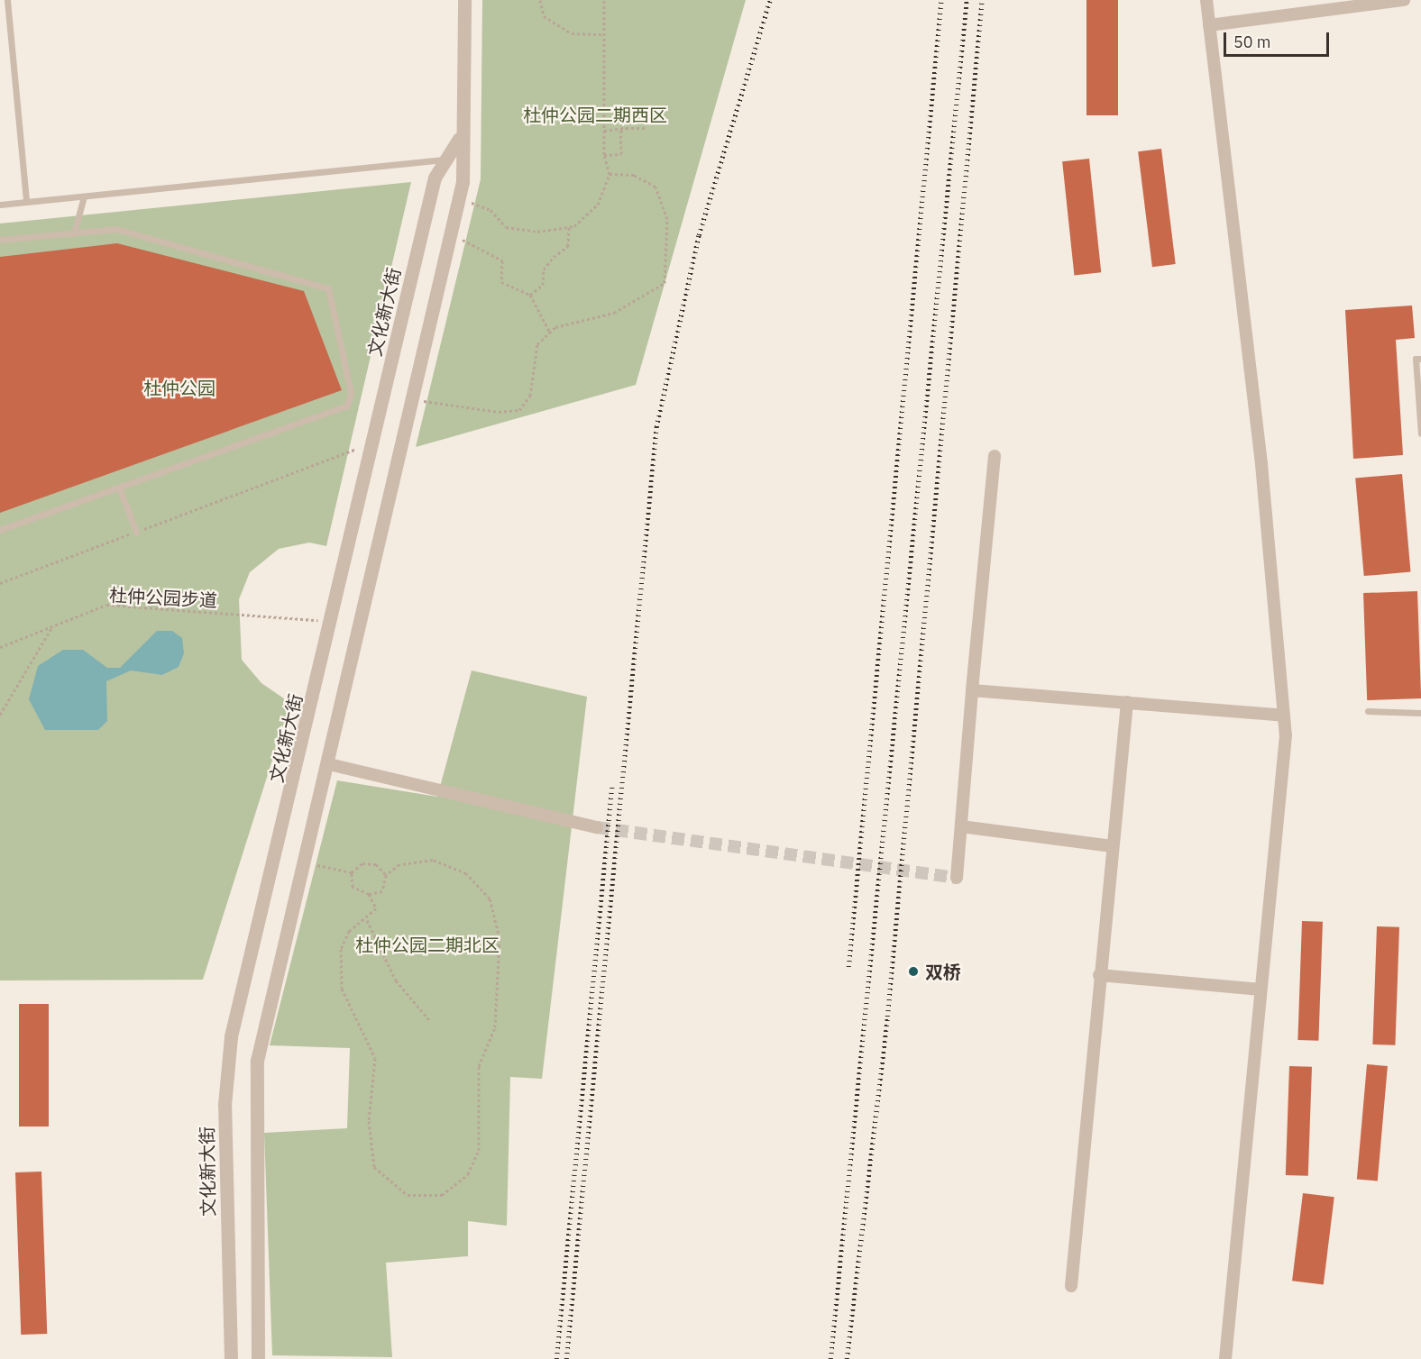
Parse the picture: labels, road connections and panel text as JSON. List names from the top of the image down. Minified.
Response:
{"streets":{"street":["文化新大街"],"path":["杜仲公园步道"]},"crossings":[["文化新大街","杜仲公园步道"]],"parks":["杜仲公园二期西区","杜仲公园","杜仲公园二期北区"],"places":["双桥"],"scale_bar":"50 m"}
